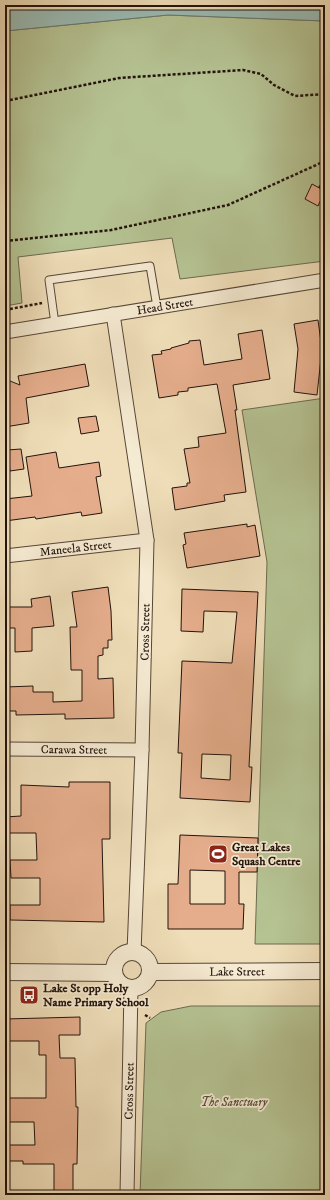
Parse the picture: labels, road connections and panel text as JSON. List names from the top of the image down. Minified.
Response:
{"streets":{"street":["Head Street","Maneela Street","Cross Street","Carawa Street","Lake Street"]},"crossings":[["Head Street","Cross Street"],["Maneela Street","Cross Street"],["Cross Street","Carawa Street"],["Cross Street","Lake Street"]],"parks":["The Sanctuary"],"places":{"sports":["Great Lakes Squash Centre"],"bus stop":["Lake St opp Holy Name Primary School"]}}
